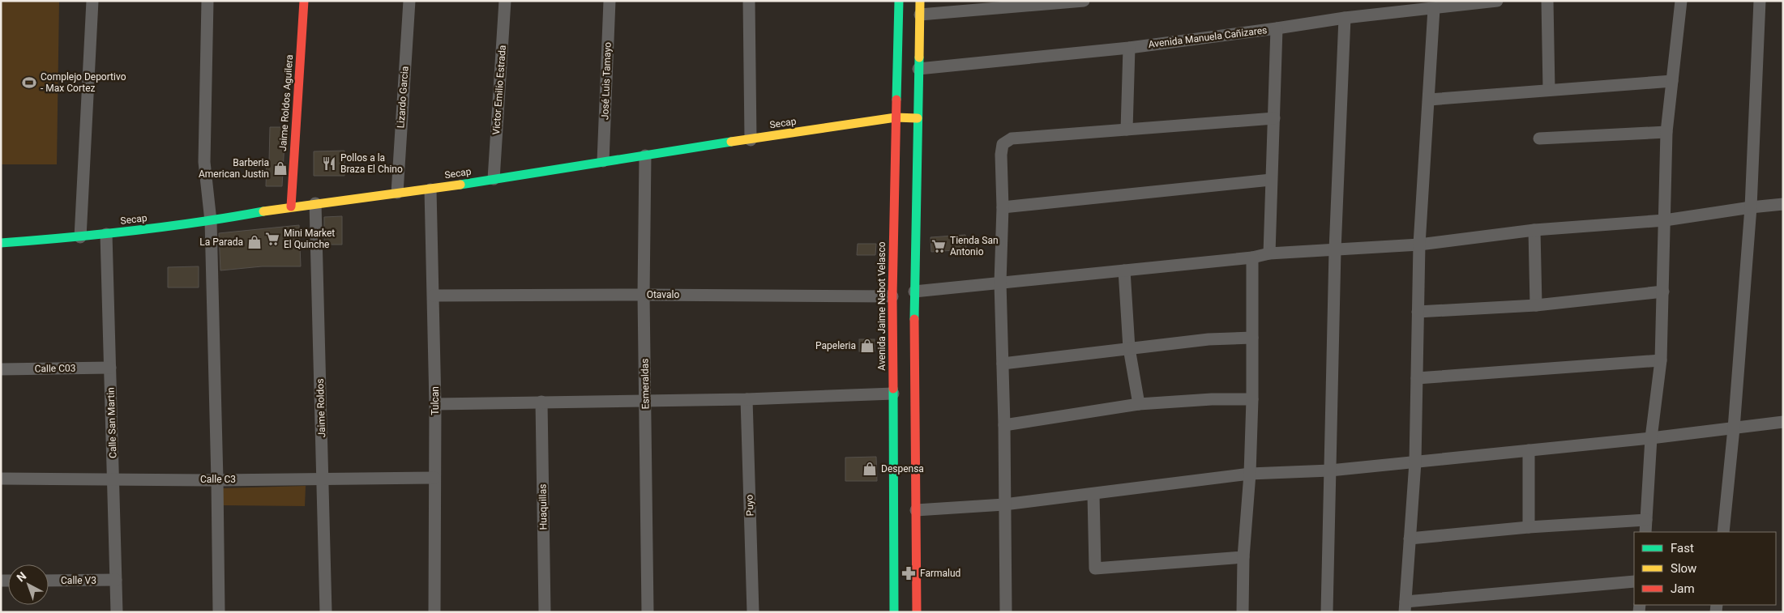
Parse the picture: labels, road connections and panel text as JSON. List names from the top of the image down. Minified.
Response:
{"streets":{"main road":["Jaime Roldos Aguilera","Secap","Avenida Jaime Nebot Velasco"],"street":["Avenida Manuela Cañizares","José Luis Tamayo","Victor Emilio Estrada","Lizardo Garcia","Otavalo","Calle C03","Esmeraldas","Tulcan","Jaime Roldos","Calle San Martin","Calle C3","Puyo","Huaquillas","Calle V3"]},"crossings":[["Avenida Manuela Cañizares","Avenida Jaime Nebot Velasco"],["José Luis Tamayo","Secap"],["Victor Emilio Estrada","Secap"],["Lizardo Garcia","Secap"],["Jaime Roldos Aguilera","Secap"],["Secap","Avenida Jaime Nebot Velasco"],["Secap","Esmeraldas"],["Secap","Tulcan"],["Secap","Jaime Roldos"],["Secap","Calle San Martin"],["Otavalo","Avenida Jaime Nebot Velasco"],["Otavalo","Esmeraldas"],["Otavalo","Tulcan"],["Calle C03","Calle San Martin"],["Tulcan","Calle C3"],["Jaime Roldos","Calle C3"],["Calle San Martin","Calle C3"],["Calle San Martin","Calle V3"]],"places":{"sports":["Complejo Deportivo - Max Cortez"],"restaurant":["Pollos a la Braza El Chino"],"shop":["Barberia American Justin","La Parada","Papeleria","Despensa"],"supermarket":["Mini Market El Quinche","Tienda San Antonio"],"pharmacy":["Farmalud"]},"legend":["Fast","Slow","Jam"],"north":"top left"}
